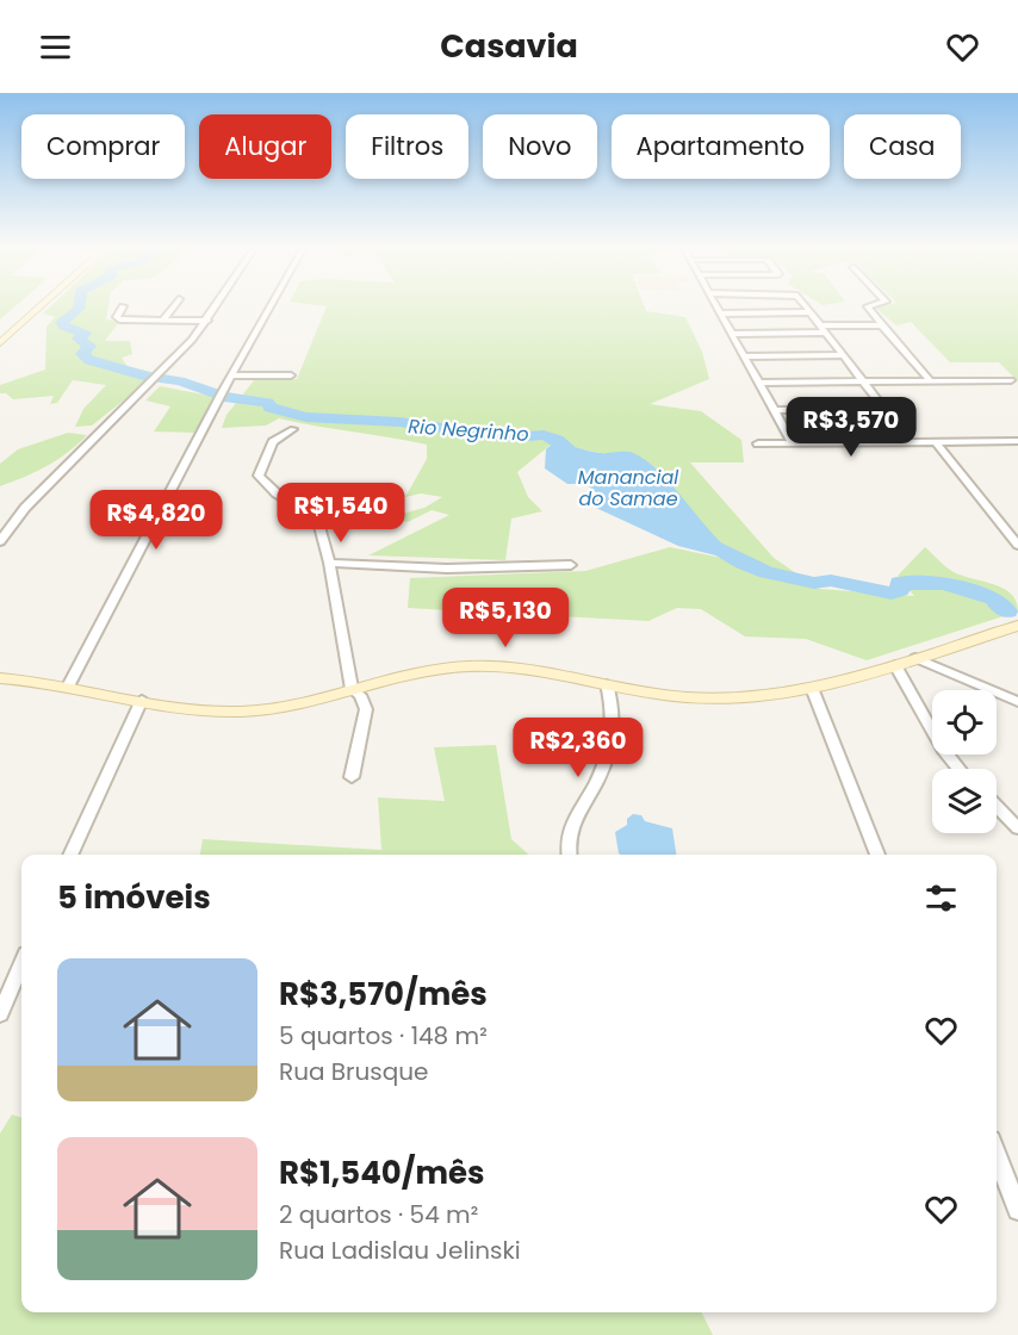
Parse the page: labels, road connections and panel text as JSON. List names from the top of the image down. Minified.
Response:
{"water":["Rio Negrinho","Manancial do Samae"],"page":{"header":"Casavia","chip":["Comprar","Alugar","Filtros","Novo","Apartamento","Casa"],"price":["R$3,570","R$1,540","R$4,820","R$5,130","R$2,360"],"heading":"5 imóveis","list":[{"name":"R$3,570/mês","note":"5 quartos · 148 m² · Rua Brusque"},{"name":"R$1,540/mês","note":"2 quartos · 54 m² · Rua Ladislau Jelinski"}]}}
